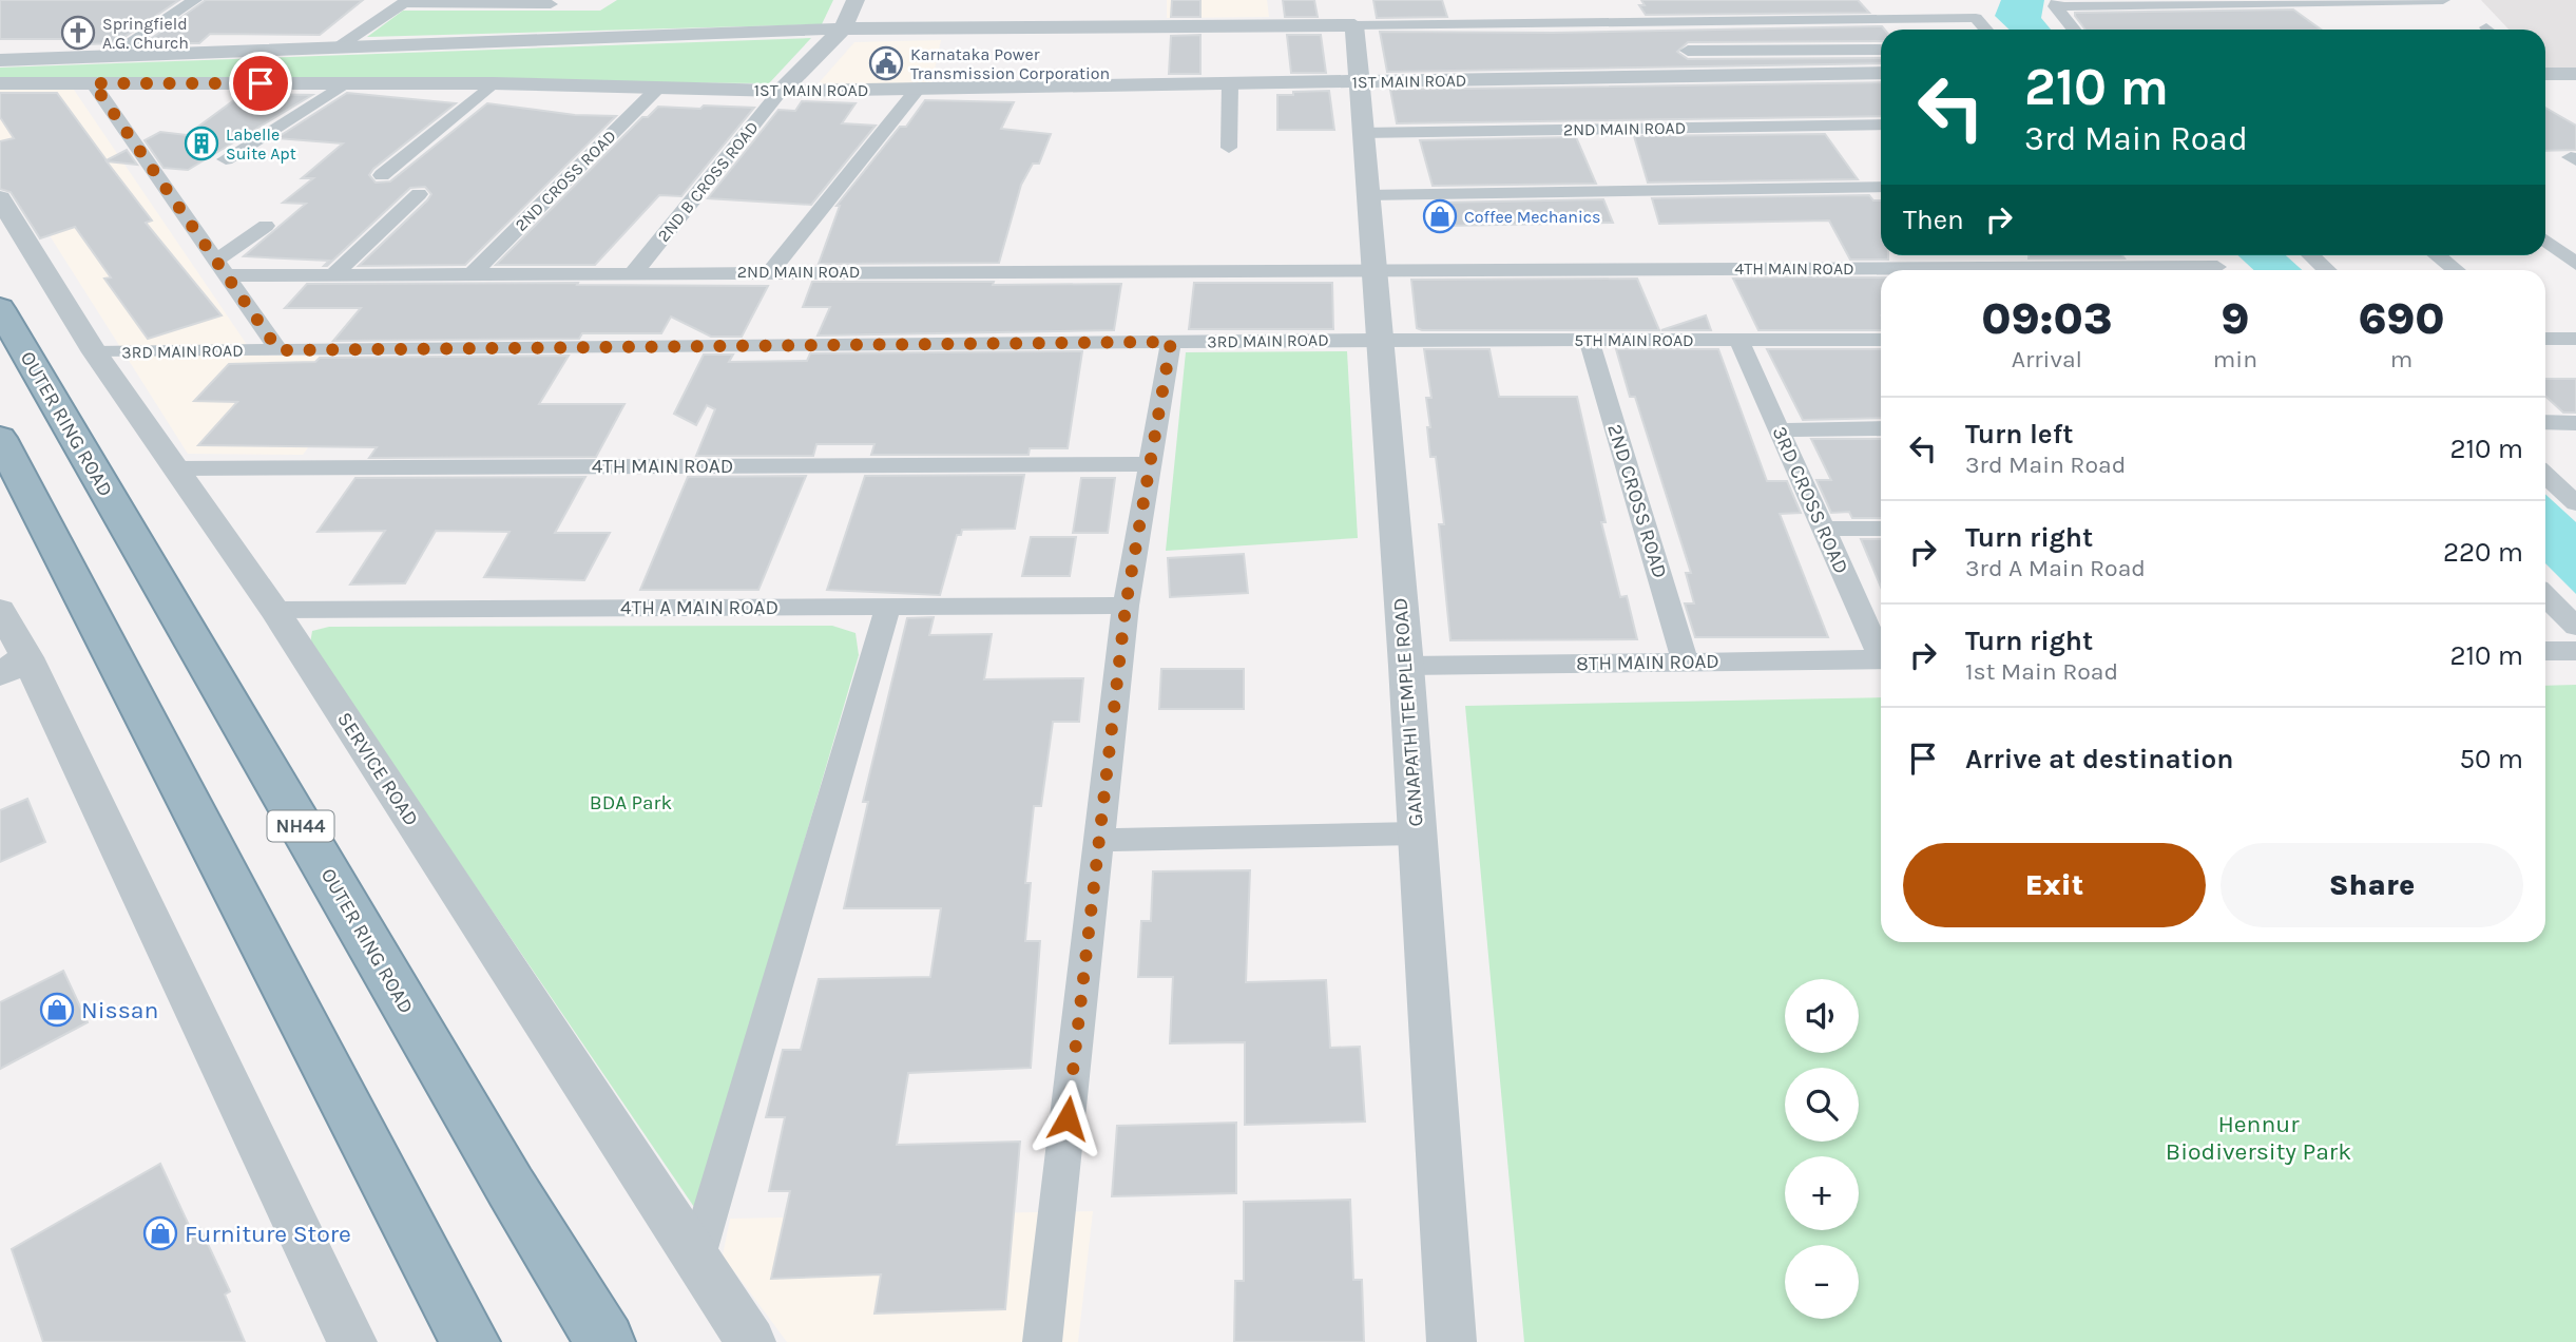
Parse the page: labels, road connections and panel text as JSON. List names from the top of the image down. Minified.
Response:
{"streets":{"highway":["OUTER RING ROAD","NH44"],"street":["1ST MAIN ROAD","2ND MAIN ROAD","2ND CROSS ROAD","2ND B CROSS ROAD","4TH MAIN ROAD","5TH MAIN ROAD","3RD MAIN ROAD","3RD CROSS ROAD","4TH A MAIN ROAD","8TH MAIN ROAD","GANAPATHI TEMPLE ROAD","SERVICE ROAD"]},"crossings":[["1ST MAIN ROAD","2ND CROSS ROAD"],["1ST MAIN ROAD","2ND B CROSS ROAD"],["1ST MAIN ROAD","GANAPATHI TEMPLE ROAD"],["2ND MAIN ROAD","2ND CROSS ROAD"],["2ND MAIN ROAD","2ND B CROSS ROAD"],["2ND MAIN ROAD","4TH MAIN ROAD"],["2ND MAIN ROAD","GANAPATHI TEMPLE ROAD"],["2ND CROSS ROAD","5TH MAIN ROAD"],["2ND CROSS ROAD","8TH MAIN ROAD"],["4TH MAIN ROAD","GANAPATHI TEMPLE ROAD"],["4TH MAIN ROAD","SERVICE ROAD"],["5TH MAIN ROAD","3RD MAIN ROAD"],["5TH MAIN ROAD","3RD CROSS ROAD"],["5TH MAIN ROAD","GANAPATHI TEMPLE ROAD"],["3RD MAIN ROAD","GANAPATHI TEMPLE ROAD"],["3RD MAIN ROAD","SERVICE ROAD"],["4TH A MAIN ROAD","SERVICE ROAD"],["8TH MAIN ROAD","GANAPATHI TEMPLE ROAD"]],"parks":["BDA Park","Hennur Biodiversity Park"],"places":{"church":["Springfield A.G. Church"],"public building":["Karnataka Power Transmission Corporation"],"building":["Labelle Suite Apt"],"shop":["Coffee Mechanics","Nissan","Furniture Store"]},"page":{"turn":["210 m","3rd Main Road"],"then":"Then","eta":["09:03","Arrival","9","min","690","m"],"list":[{"name":"Turn left","note":"3rd Main Road","value":"210 m"},{"name":"Turn right","note":"3rd A Main Road","value":"220 m"},{"name":"Turn right","note":"1st Main Road","value":"210 m"},{"name":"Arrive at destination","value":"50 m"}],"buttons":["Exit","Share"],"map_buttons":["+","−"]}}
